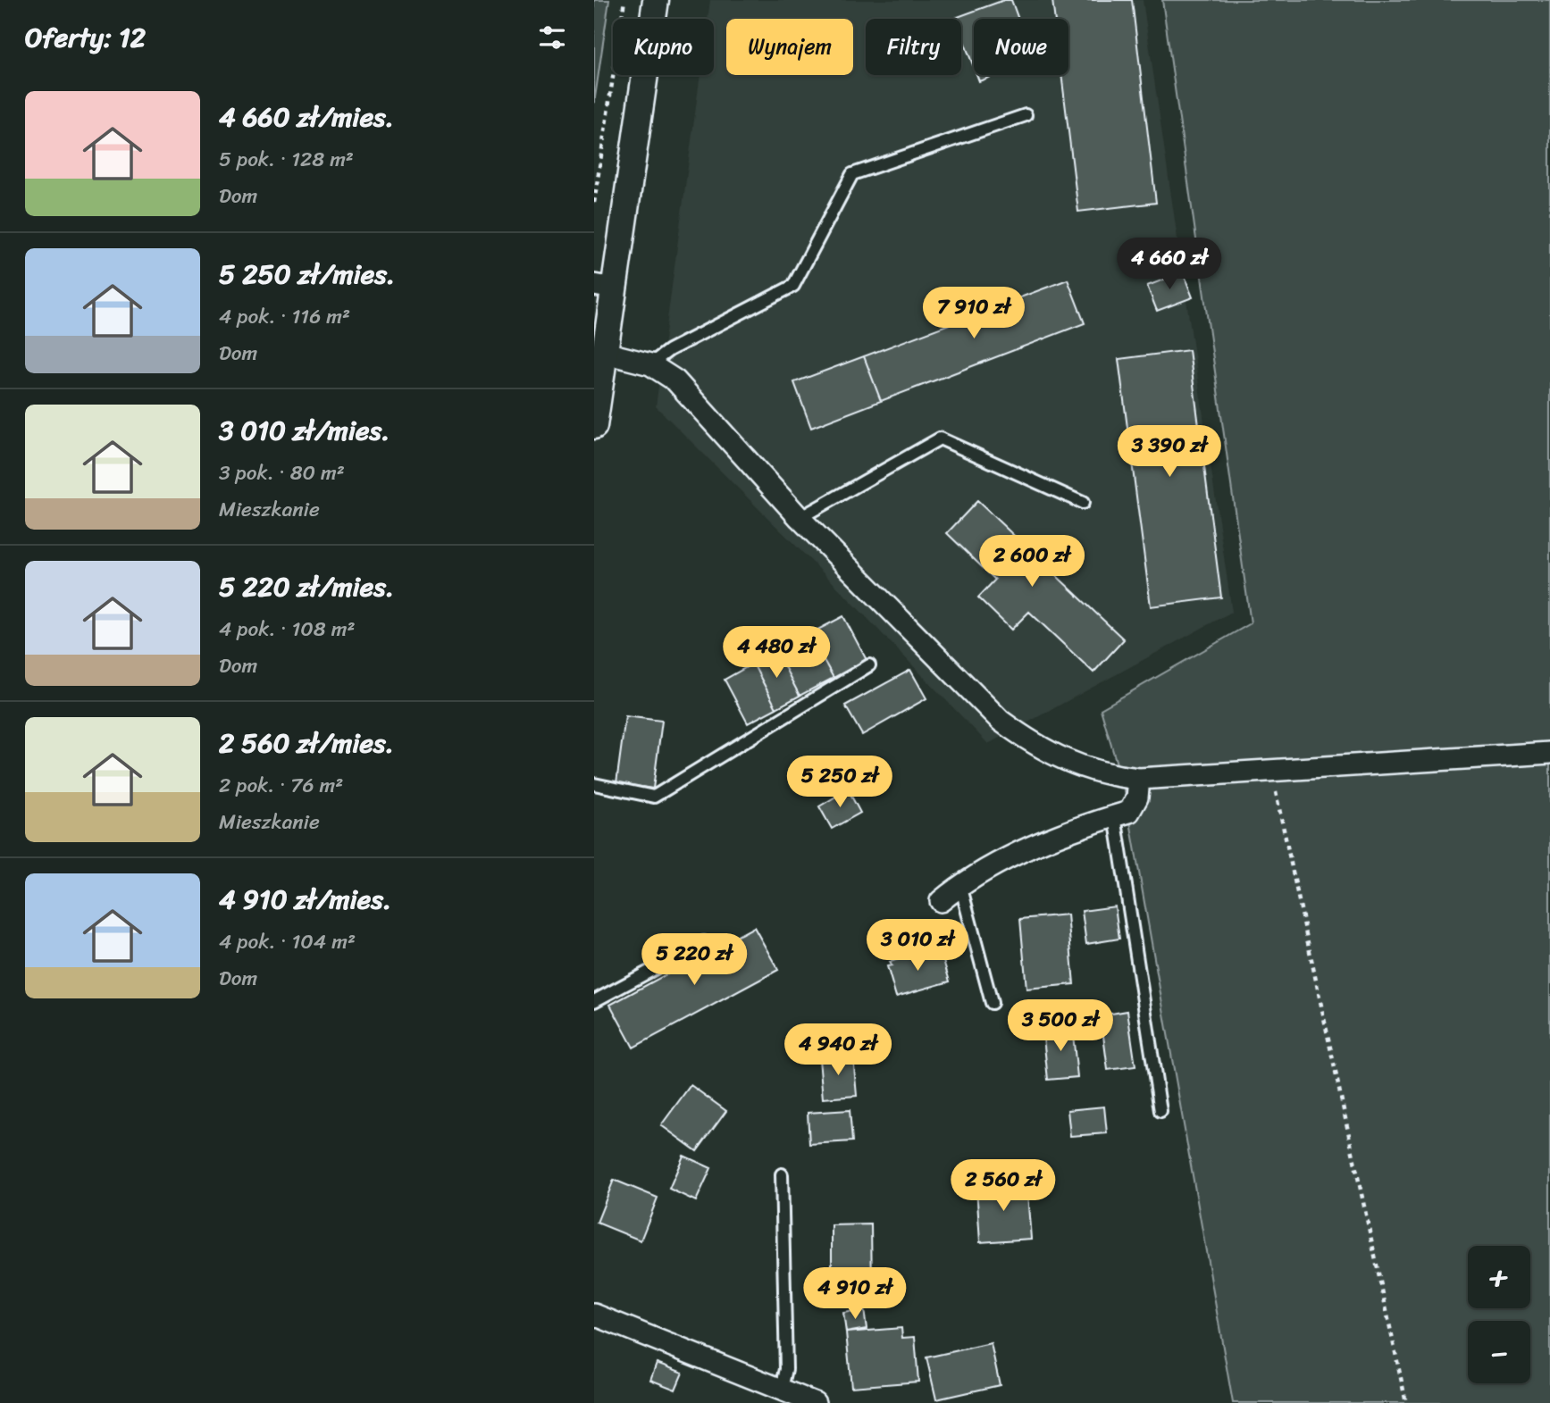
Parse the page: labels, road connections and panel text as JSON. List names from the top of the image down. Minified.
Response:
{"page":{"heading":"Oferty: 12","chip":["Kupno","Wynajem","Filtry","Nowe"],"list":[{"name":"4 660 zł/mies.","note":"5 pok. · 128 m² · Dom"},{"name":"5 250 zł/mies.","note":"4 pok. · 116 m² · Dom"},{"name":"3 010 zł/mies.","note":"3 pok. · 80 m² · Mieszkanie"},{"name":"5 220 zł/mies.","note":"4 pok. · 108 m² · Dom"},{"name":"2 560 zł/mies.","note":"2 pok. · 76 m² · Mieszkanie"},{"name":"4 910 zł/mies.","note":"4 pok. · 104 m² · Dom"}],"price":["4 660 zł","7 910 zł","3 390 zł","2 600 zł","4 480 zł","5 250 zł","3 010 zł","5 220 zł","3 500 zł","4 940 zł","2 560 zł","4 910 zł"],"map_buttons":["+","−"]}}
